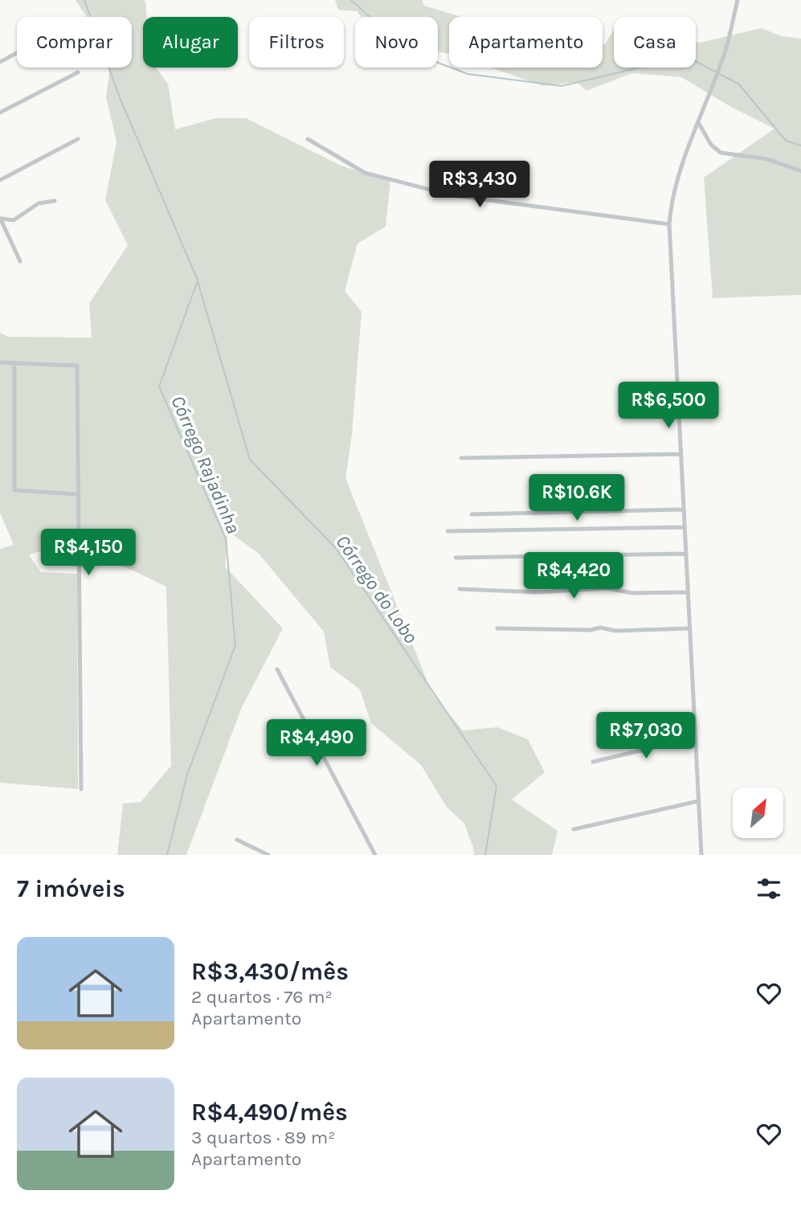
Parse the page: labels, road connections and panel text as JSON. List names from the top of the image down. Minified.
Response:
{"water":["Córrego Rajadinha","Córrego do Lobo"],"north":"top right","page":{"chip":["Comprar","Alugar","Filtros","Novo","Apartamento","Casa"],"price":["R$3,430","R$6,500","R$10.6K","R$4,150","R$4,420","R$7,030","R$4,490"],"heading":"7 imóveis","list":[{"name":"R$3,430/mês","note":"2 quartos · 76 m² · Apartamento"},{"name":"R$4,490/mês","note":"3 quartos · 89 m² · Apartamento"}]}}
